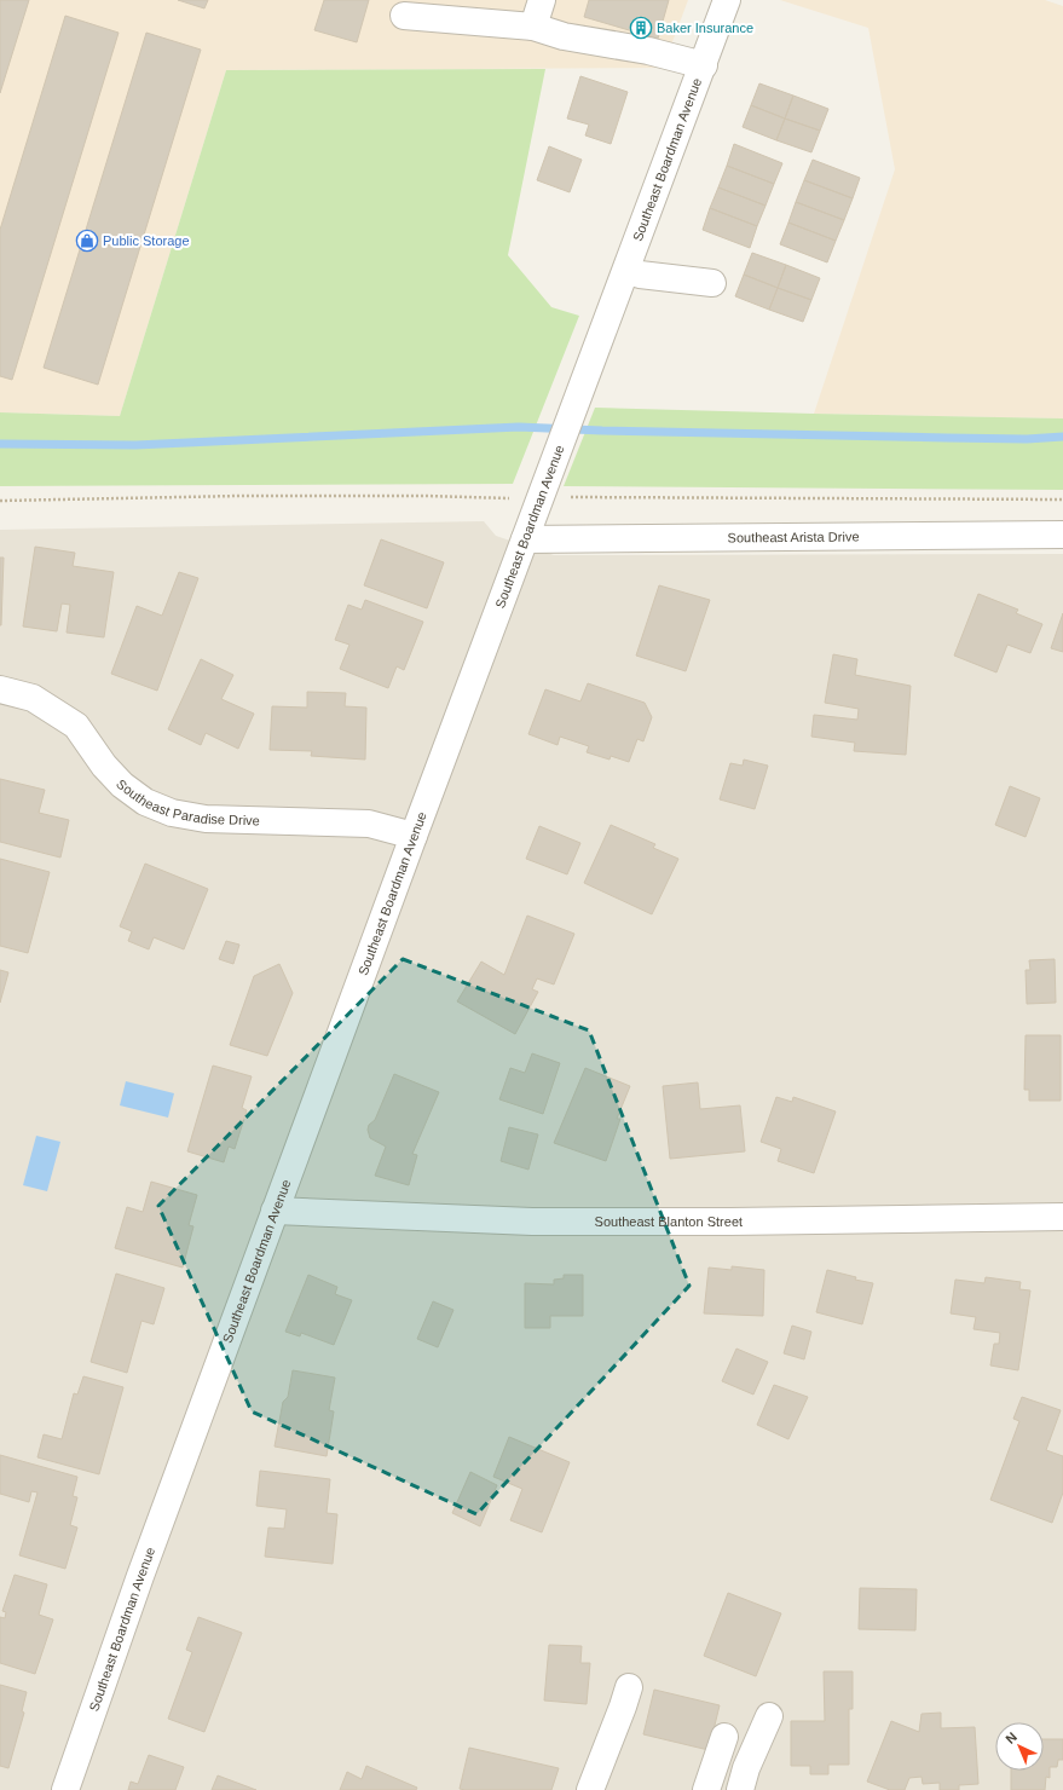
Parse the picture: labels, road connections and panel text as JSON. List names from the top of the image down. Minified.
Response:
{"streets":{"street":["Southeast Boardman Avenue","Southeast Arista Drive","Southeast Paradise Drive","Southeast Blanton Street"]},"crossings":[["Southeast Boardman Avenue","Southeast Arista Drive"],["Southeast Boardman Avenue","Southeast Paradise Drive"],["Southeast Boardman Avenue","Southeast Blanton Street"]],"places":{"building":["Baker Insurance"],"shop":["Public Storage"]},"north":"top left"}
